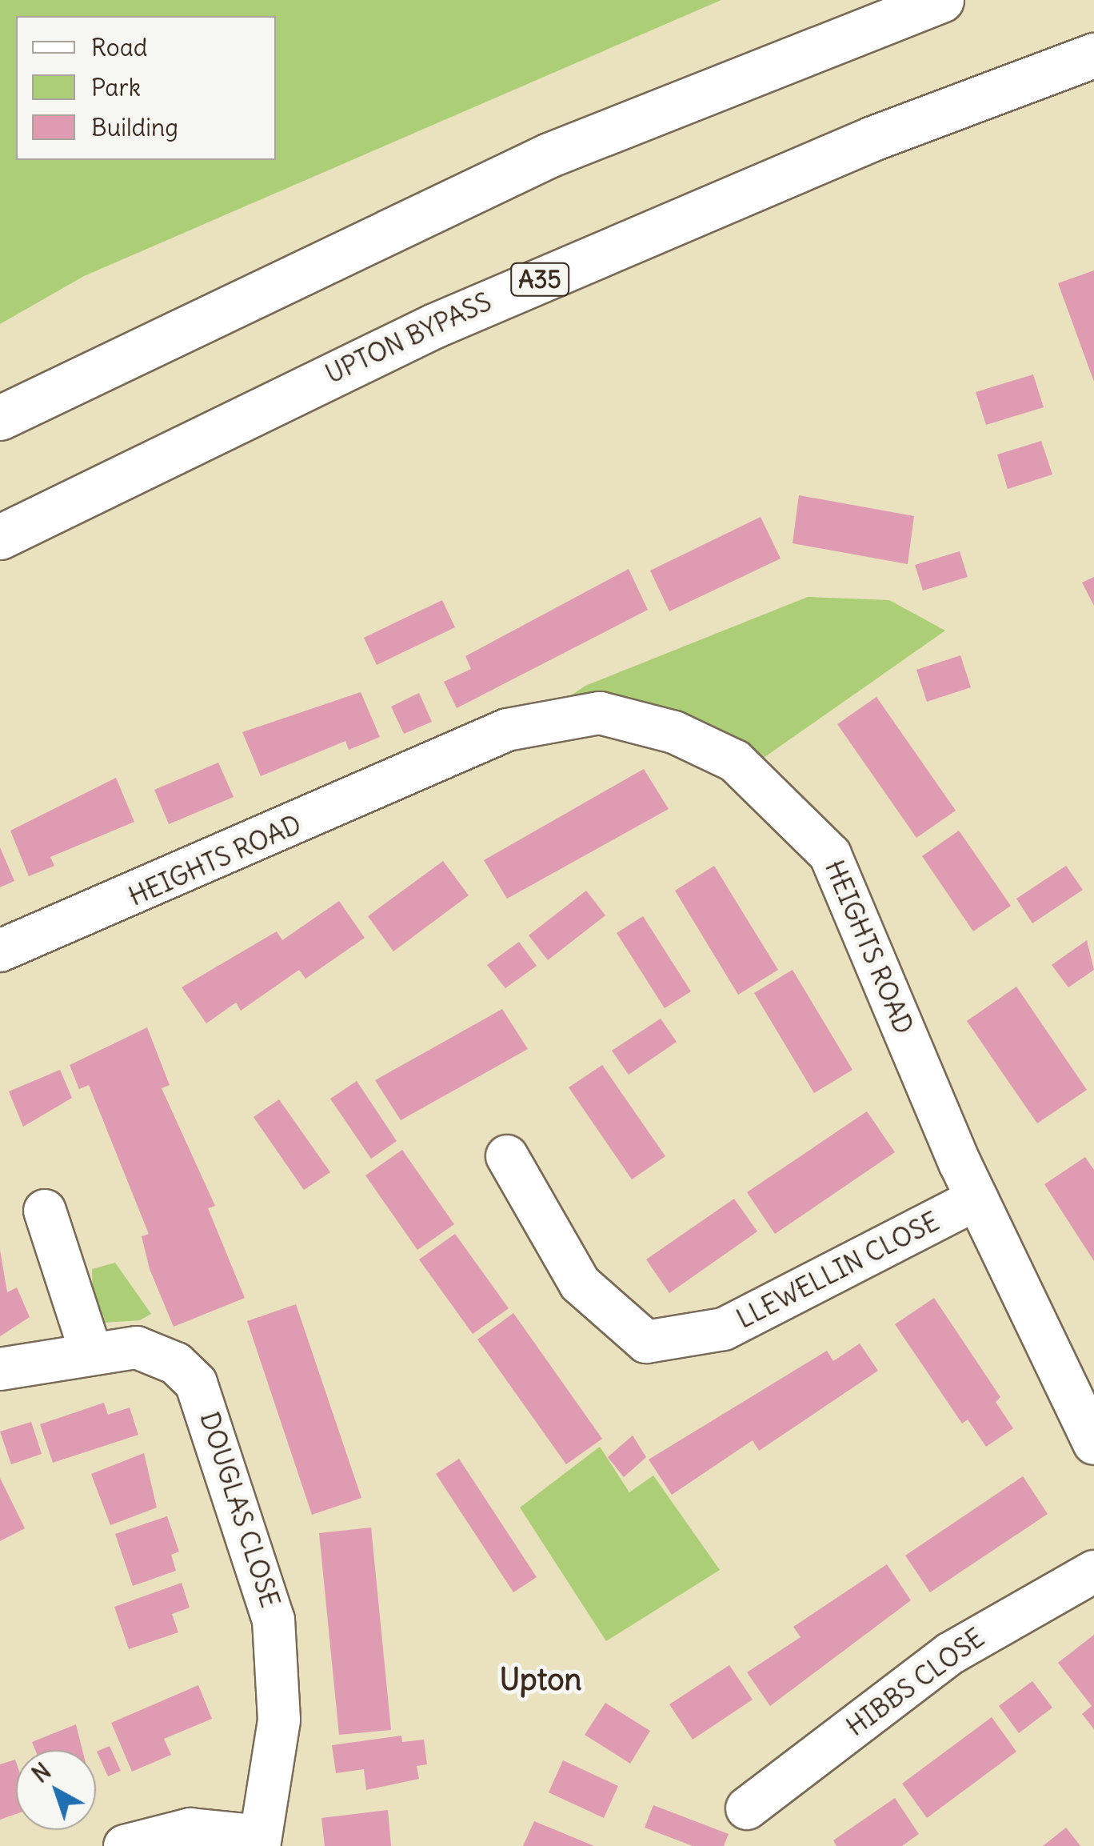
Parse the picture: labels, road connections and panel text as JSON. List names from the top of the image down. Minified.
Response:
{"streets":{"highway":["A35","UPTON BYPASS"],"street":["HEIGHTS ROAD","LLEWELLIN CLOSE","DOUGLAS CLOSE","HIBBS CLOSE"]},"crossings":[["HEIGHTS ROAD","LLEWELLIN CLOSE"]],"districts":["Upton"],"legend":["Road","Park","Building"],"north":"top left"}
